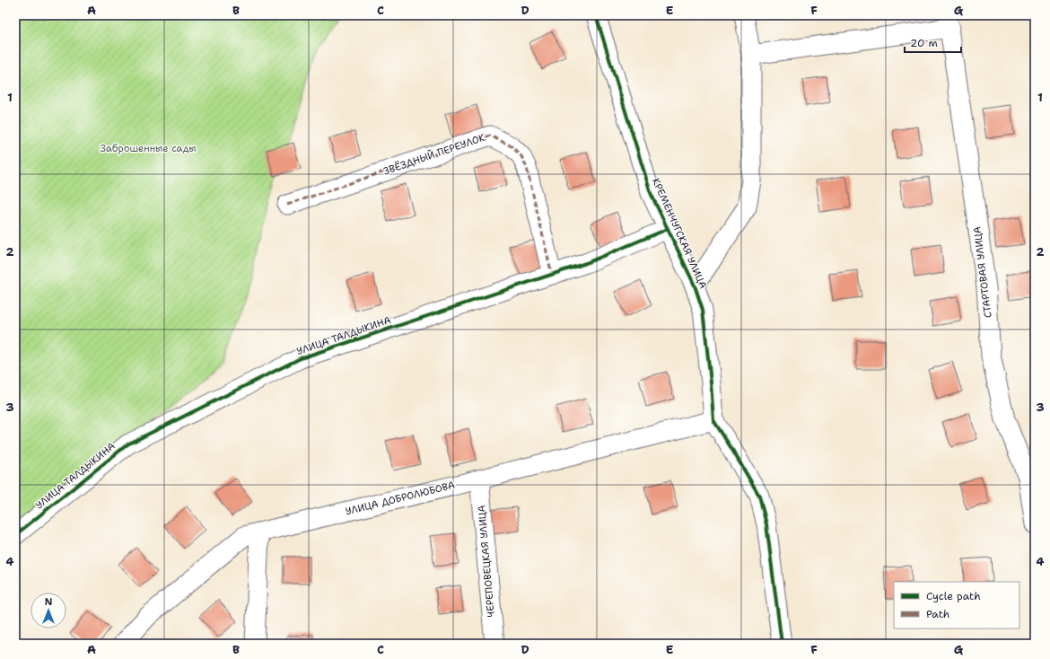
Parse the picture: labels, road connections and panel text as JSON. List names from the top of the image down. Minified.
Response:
{"streets":{"street":["ЗВЁЗДНЫЙ ПЕРЕУЛОК","КРЕМЕНЧУГСКАЯ УЛИЦА","СТАРТОВАЯ УЛИЦА","УЛИЦА ТАЛДЫКИНА","УЛИЦА ДОБРОЛЮБОВА","ЧЕРЕПОВЕЦКАЯ УЛИЦА"]},"crossings":[["ЗВЁЗДНЫЙ ПЕРЕУЛОК","УЛИЦА ТАЛДЫКИНА"],["КРЕМЕНЧУГСКАЯ УЛИЦА","УЛИЦА ТАЛДЫКИНА"],["КРЕМЕНЧУГСКАЯ УЛИЦА","УЛИЦА ДОБРОЛЮБОВА"],["УЛИЦА ДОБРОЛЮБОВА","ЧЕРЕПОВЕЦКАЯ УЛИЦА"]],"parks":["Заброшенные сады"],"legend":["Cycle path","Path"],"scale_bar":"20 m","north":"top","grid":{"columns":["A","B","C","D","E","F","G"],"rows":["1","2","3","4"]}}
